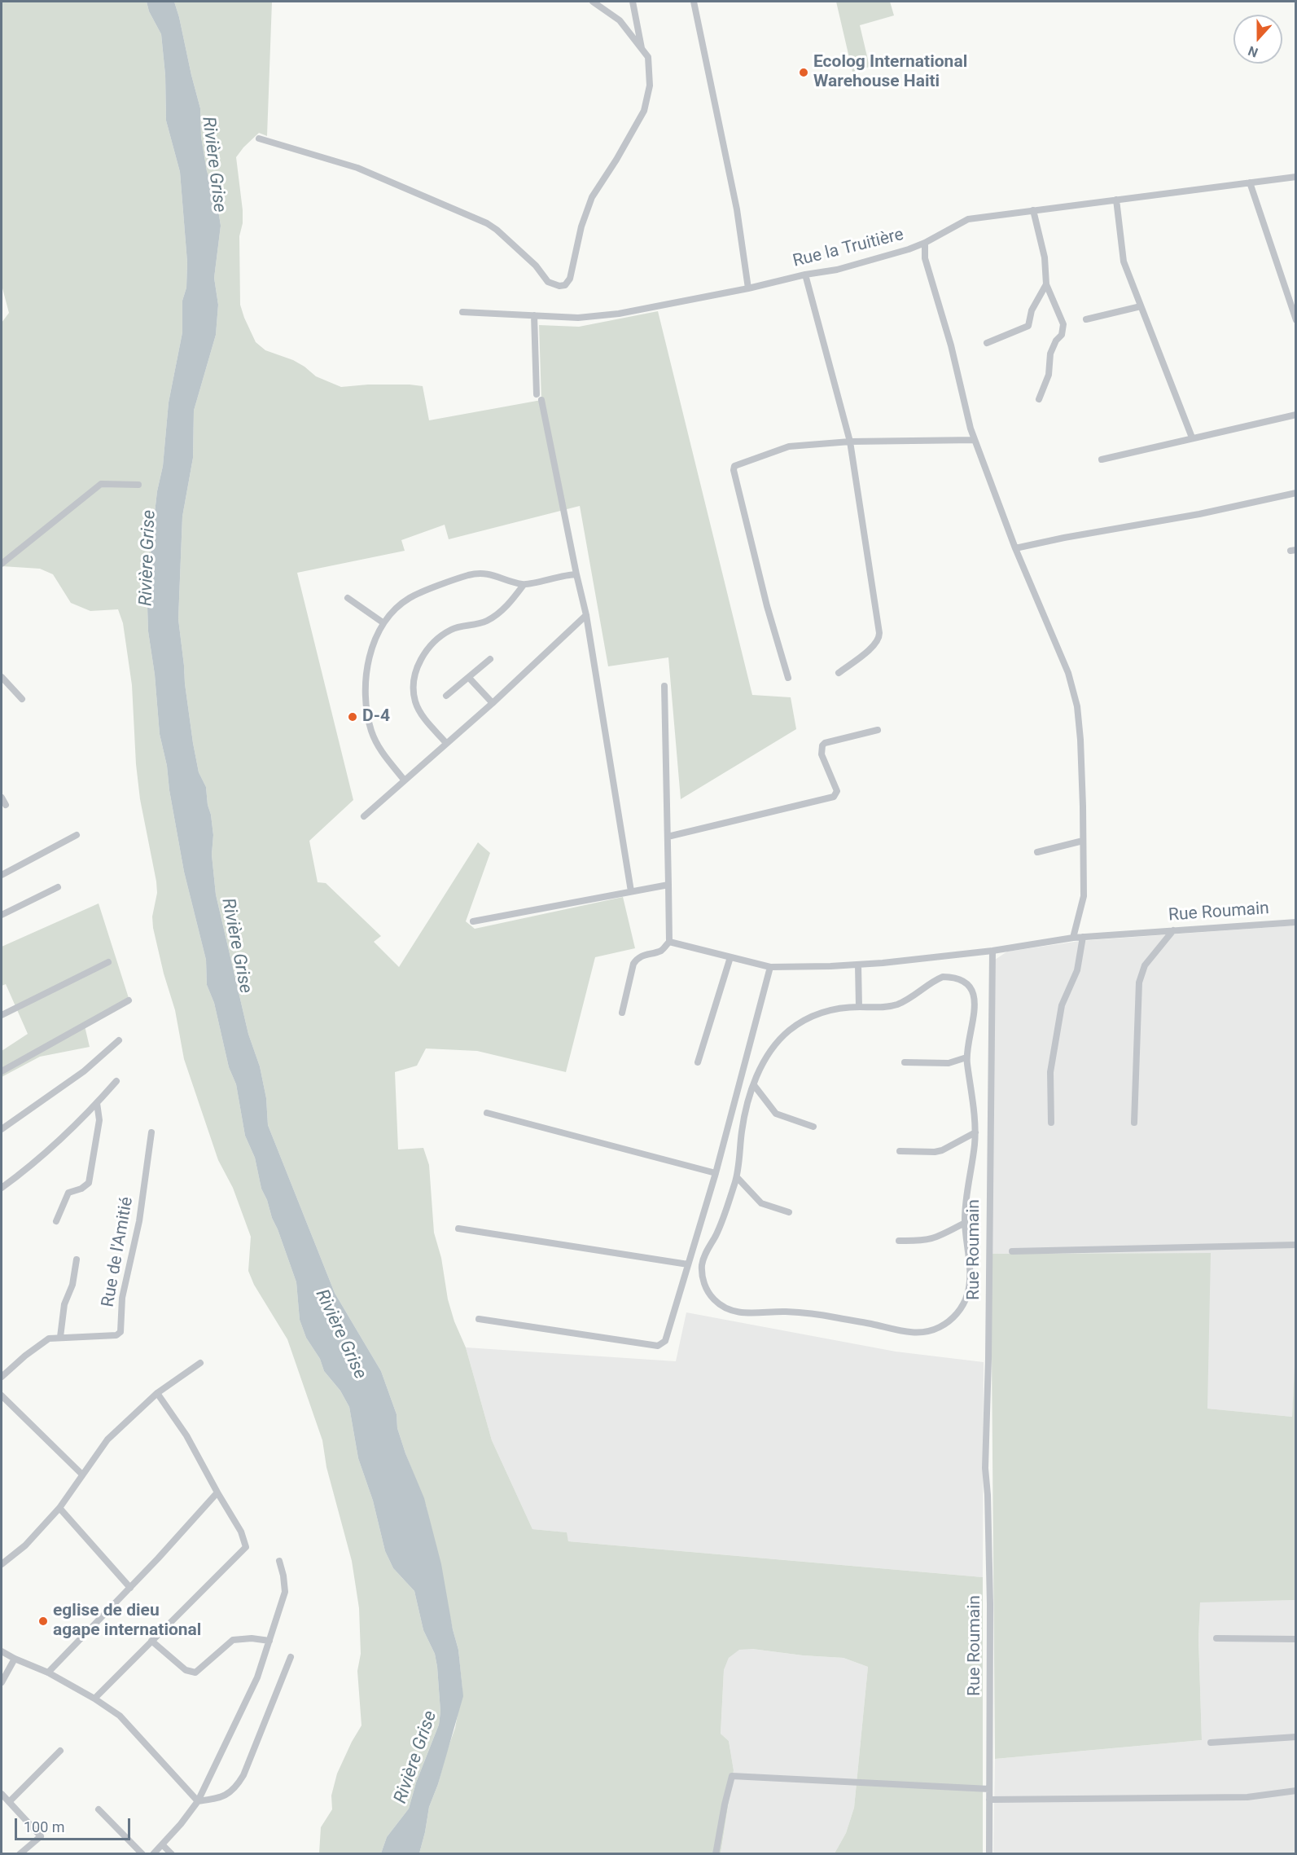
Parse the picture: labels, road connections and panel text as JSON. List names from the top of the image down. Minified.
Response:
{"streets":{"street":["Rue la Truitière","Rue Roumain","Rue de l'Amitié"]},"water":["Rivière Grise"],"places":["Ecolog International Warehouse Haiti","D-4","eglise de dieu agape international"],"scale_bar":"100 m","north":"bottom"}
